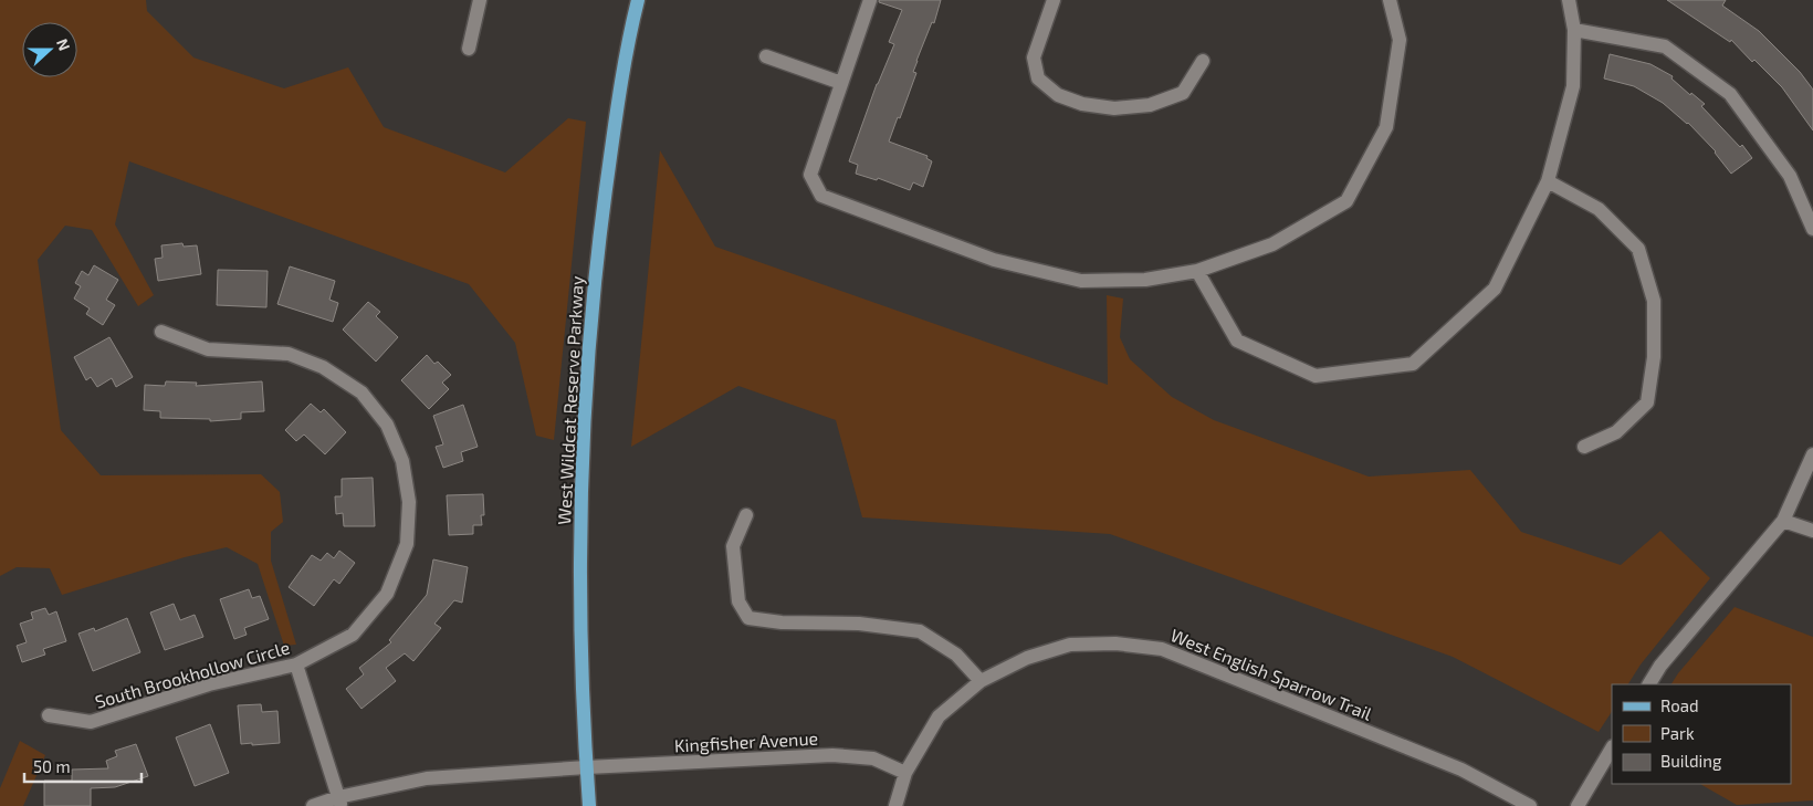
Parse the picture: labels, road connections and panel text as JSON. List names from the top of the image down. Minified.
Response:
{"streets":{"main road":["West Wildcat Reserve Parkway"],"street":["South Brookhollow Circle","West English Sparrow Trail","Kingfisher Avenue"]},"crossings":[["West Wildcat Reserve Parkway","Kingfisher Avenue"],["West English Sparrow Trail","Kingfisher Avenue"]],"legend":["Road","Park","Building"],"scale_bar":"50 m","north":"right"}
